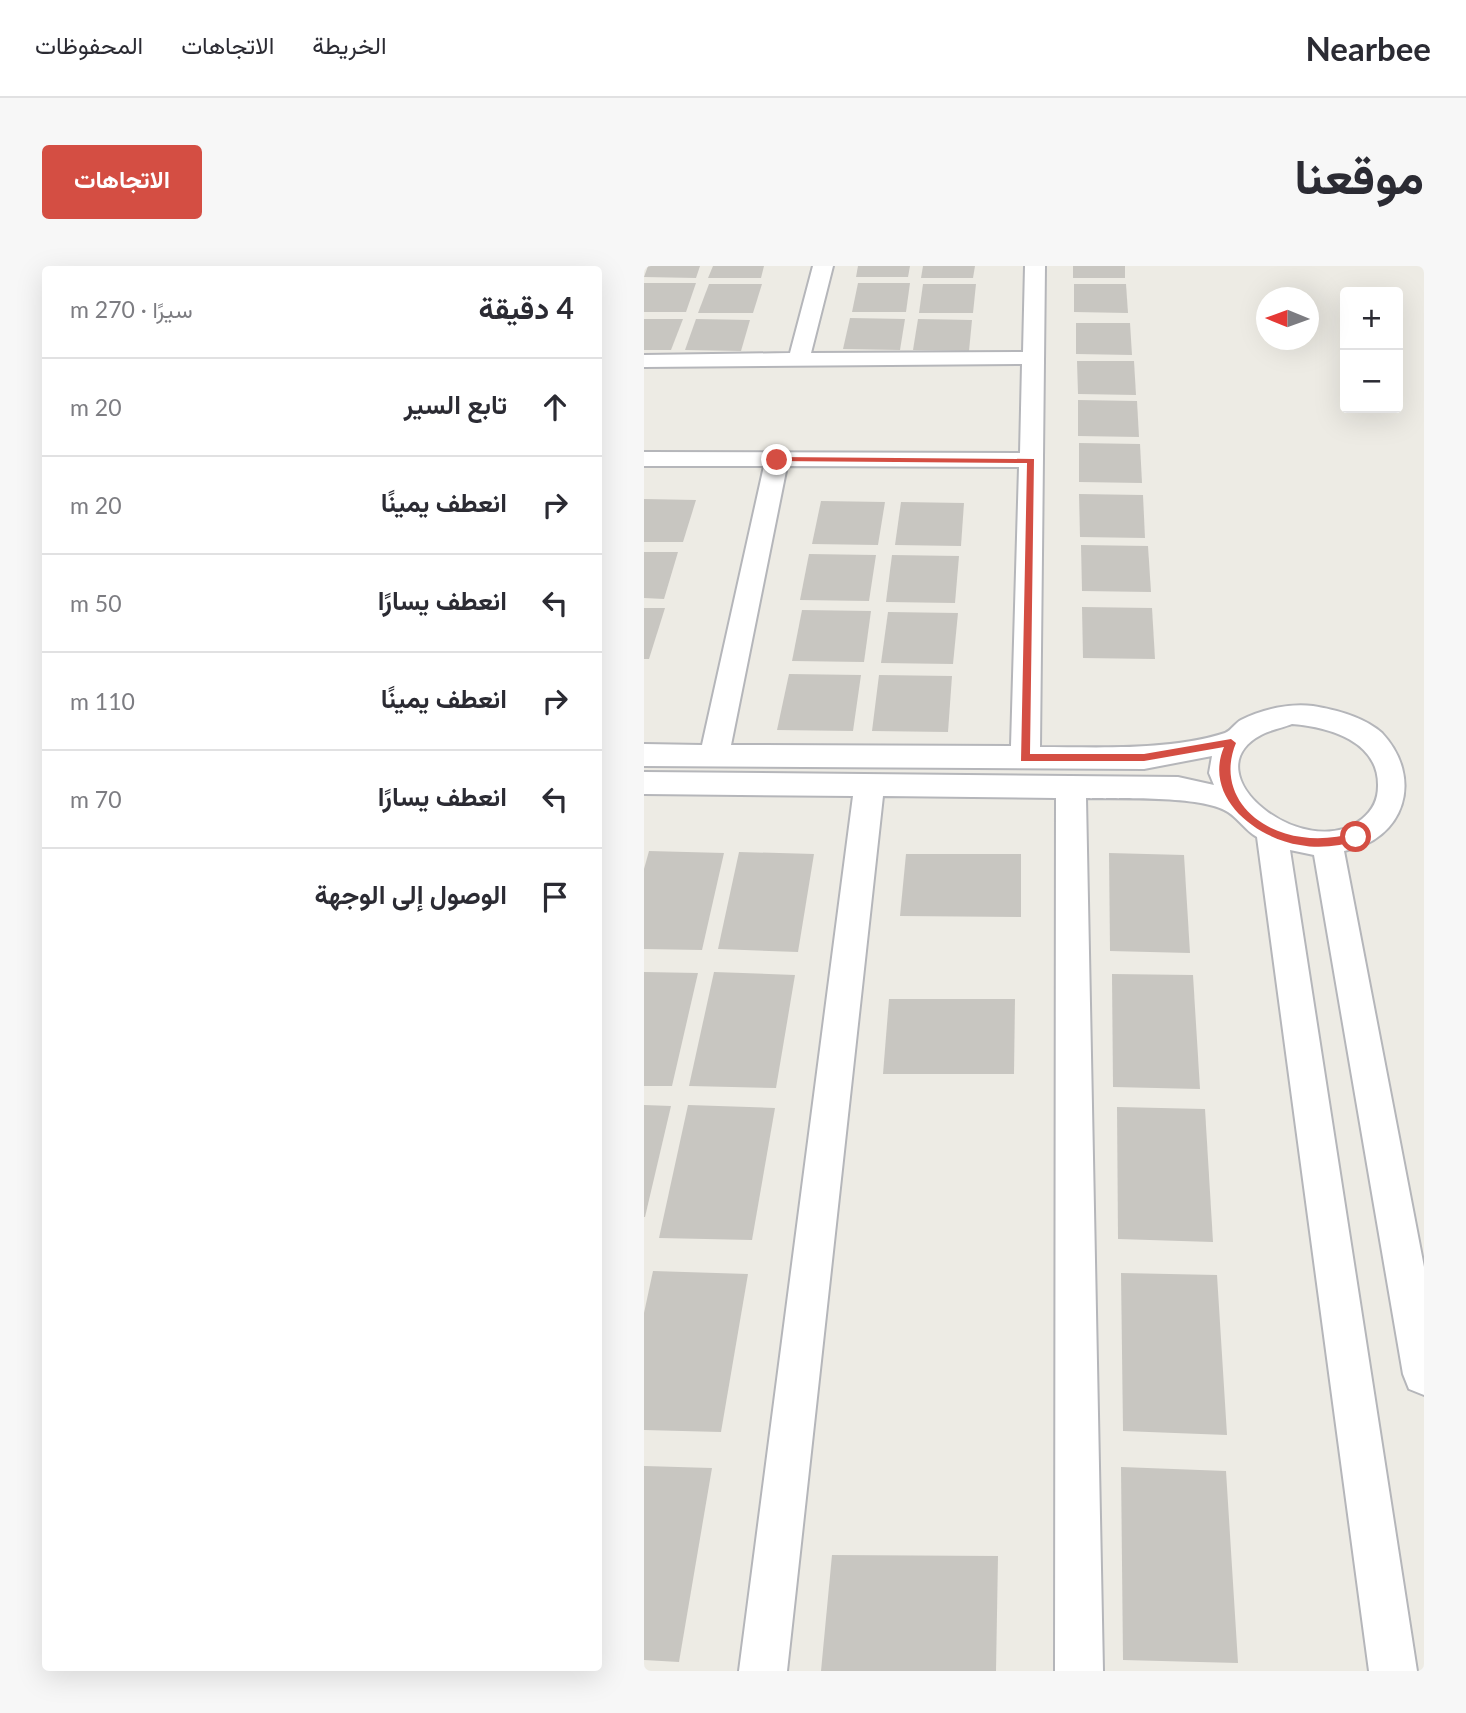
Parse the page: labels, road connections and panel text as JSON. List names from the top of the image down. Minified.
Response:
{"north":"left","page":{"header":"Nearbee","nav":["الخريطة","الاتجاهات","المحفوظات"],"title":"موقعنا","buttons":"الاتجاهات","heading":["4 دقيقة","سيرًا · 270 m"],"map_buttons":["+","−"],"list":[["تابع السير","20 m"],["انعطف يمينًا","20 m"],["انعطف يسارًا","50 m"],["انعطف يمينًا","110 m"],["انعطف يسارًا","70 m"],"الوصول إلى الوجهة"]}}
